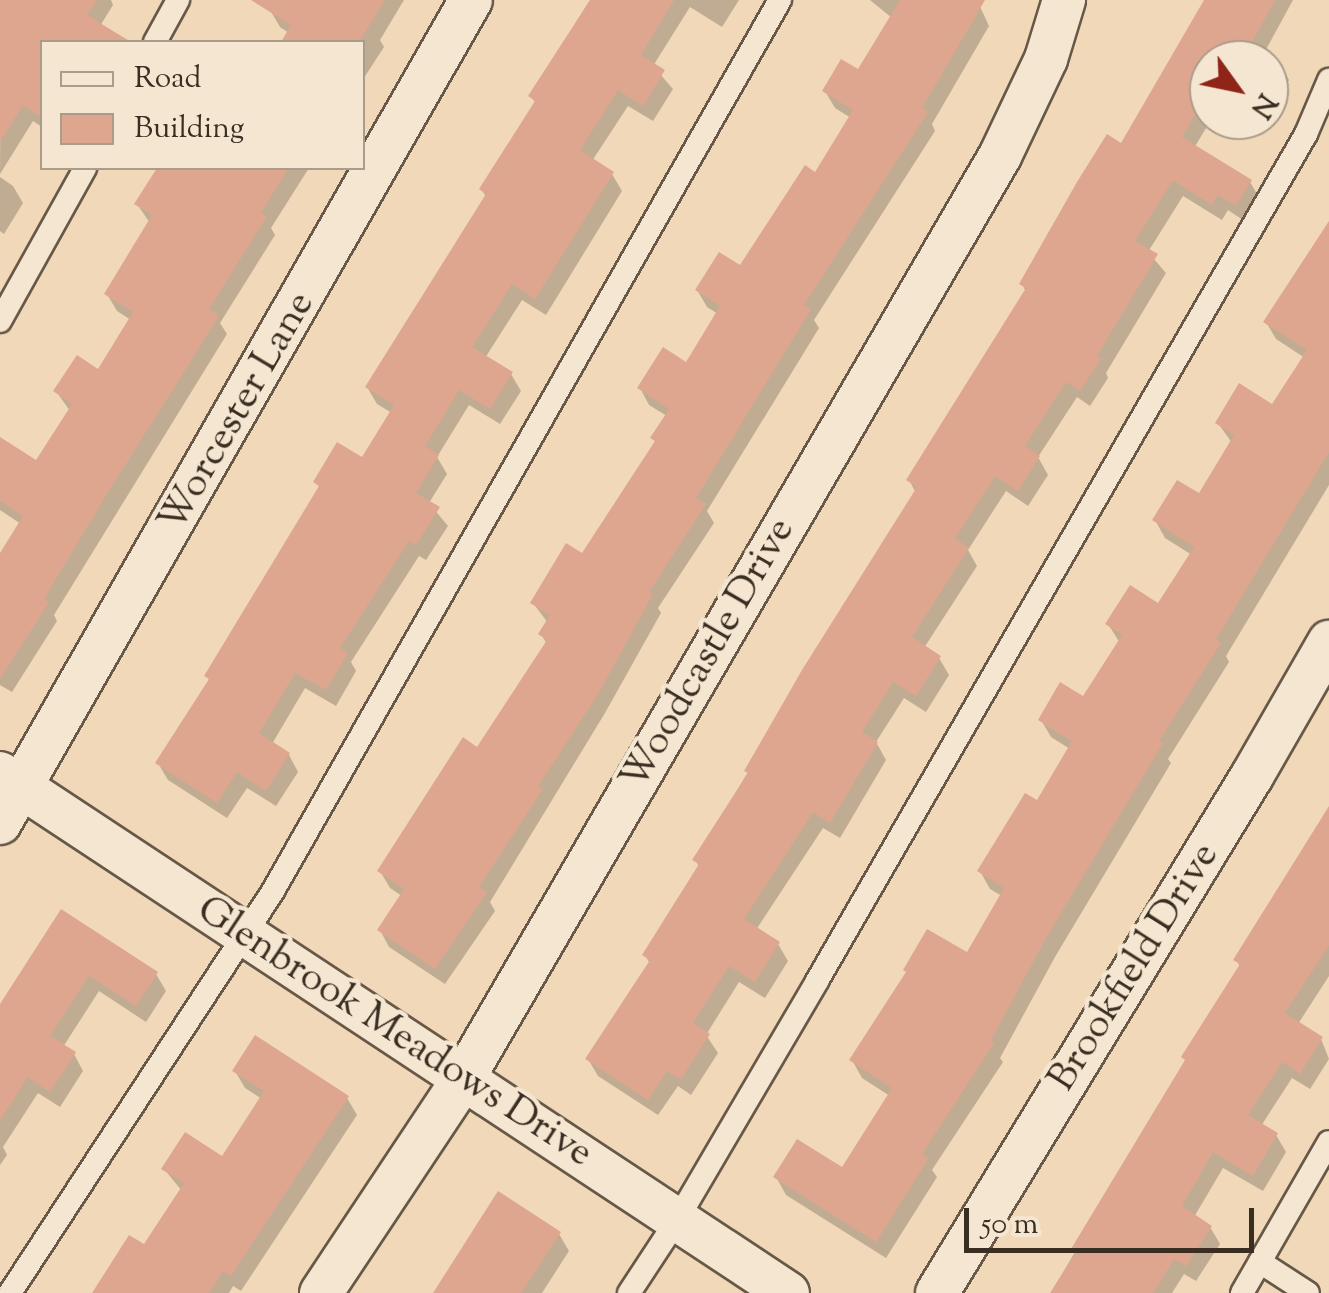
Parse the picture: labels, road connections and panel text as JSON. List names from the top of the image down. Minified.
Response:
{"streets":{"street":["Worcester Lane","Woodcastle Drive","Brookfield Drive","Glenbrook Meadows Drive"]},"crossings":[["Worcester Lane","Glenbrook Meadows Drive"],["Woodcastle Drive","Glenbrook Meadows Drive"]],"legend":["Road","Building"],"scale_bar":"50 m","north":"bottom right"}
